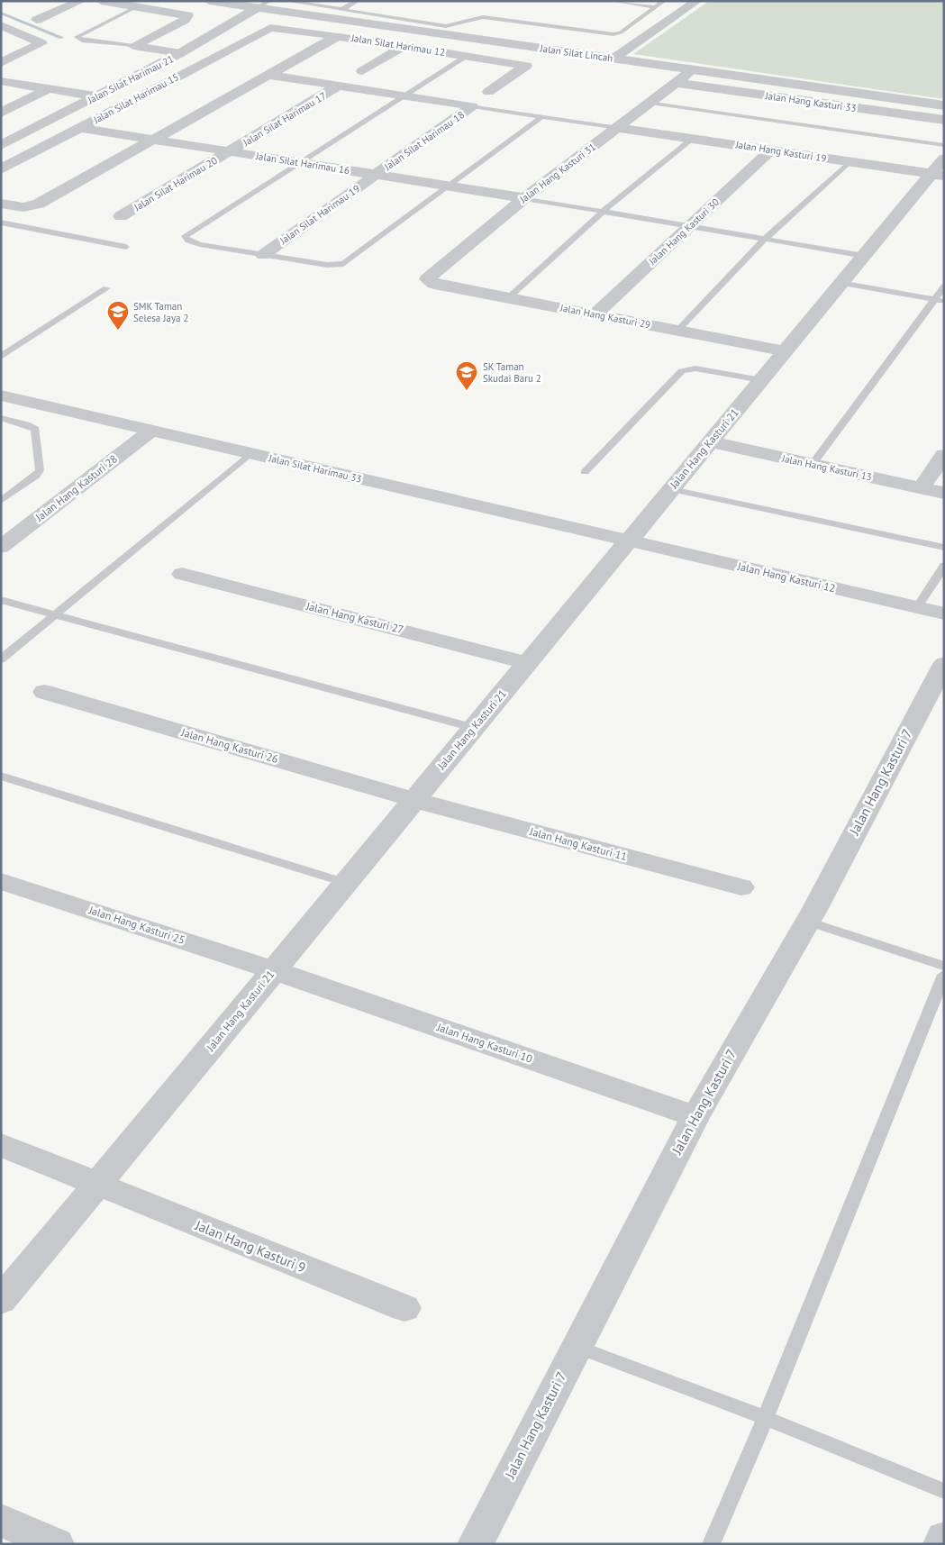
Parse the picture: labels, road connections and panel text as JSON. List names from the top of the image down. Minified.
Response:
{"streets":{"street":["Jalan Silat Harimau 12","Jalan Silat Lincah","Jalan Silat Harimau 21","Jalan Silat Harimau 15","Jalan Hang Kasturi 33","Jalan Silat Harimau 17","Jalan Silat Harimau 18","Jalan Hang Kasturi 19","Jalan Silat Harimau 16","Jalan Hang Kasturi 31","Jalan Silat Harimau 20","Jalan Silat Harimau 19","Jalan Hang Kasturi 30","Jalan Hang Kasturi 29","Jalan Hang Kasturi 21","Jalan Hang Kasturi 13","Jalan Silat Harimau 33","Jalan Hang Kasturi 28","Jalan Hang Kasturi 12","Jalan Hang Kasturi 27","Jalan Hang Kasturi 26","Jalan Hang Kasturi 7","Jalan Hang Kasturi 11","Jalan Hang Kasturi 25","Jalan Hang Kasturi 10","Jalan Hang Kasturi 9"]},"crossings":[["Jalan Silat Harimau 12","Jalan Silat Harimau 15"],["Jalan Silat Lincah","Jalan Silat Harimau 21"],["Jalan Silat Lincah","Jalan Hang Kasturi 31"],["Jalan Silat Harimau 15","Jalan Silat Harimau 16"],["Jalan Hang Kasturi 33","Jalan Hang Kasturi 31"],["Jalan Silat Harimau 17","Jalan Silat Harimau 16"],["Jalan Silat Harimau 17","Jalan Silat Harimau 20"],["Jalan Silat Harimau 18","Jalan Silat Harimau 16"],["Jalan Silat Harimau 18","Jalan Silat Harimau 19"],["Jalan Hang Kasturi 19","Jalan Hang Kasturi 31"],["Jalan Hang Kasturi 19","Jalan Hang Kasturi 30"],["Jalan Hang Kasturi 19","Jalan Hang Kasturi 21"],["Jalan Silat Harimau 16","Jalan Hang Kasturi 31"],["Jalan Silat Harimau 16","Jalan Silat Harimau 20"],["Jalan Silat Harimau 16","Jalan Silat Harimau 19"],["Jalan Hang Kasturi 31","Jalan Hang Kasturi 29"],["Jalan Hang Kasturi 30","Jalan Hang Kasturi 29"],["Jalan Hang Kasturi 29","Jalan Hang Kasturi 21"],["Jalan Hang Kasturi 21","Jalan Hang Kasturi 13"],["Jalan Hang Kasturi 21","Jalan Silat Harimau 33"],["Jalan Hang Kasturi 21","Jalan Hang Kasturi 12"],["Jalan Hang Kasturi 21","Jalan Hang Kasturi 27"],["Jalan Hang Kasturi 21","Jalan Hang Kasturi 26"],["Jalan Hang Kasturi 21","Jalan Hang Kasturi 11"],["Jalan Hang Kasturi 21","Jalan Hang Kasturi 25"],["Jalan Hang Kasturi 21","Jalan Hang Kasturi 10"],["Jalan Hang Kasturi 21","Jalan Hang Kasturi 9"],["Jalan Silat Harimau 33","Jalan Hang Kasturi 28"],["Jalan Silat Harimau 33","Jalan Hang Kasturi 12"],["Jalan Hang Kasturi 26","Jalan Hang Kasturi 11"],["Jalan Hang Kasturi 7","Jalan Hang Kasturi 10"],["Jalan Hang Kasturi 25","Jalan Hang Kasturi 10"]],"places":{"school or university":["SMK Taman Selesa Jaya 2","SK Taman Skudai Baru 2"]}}
